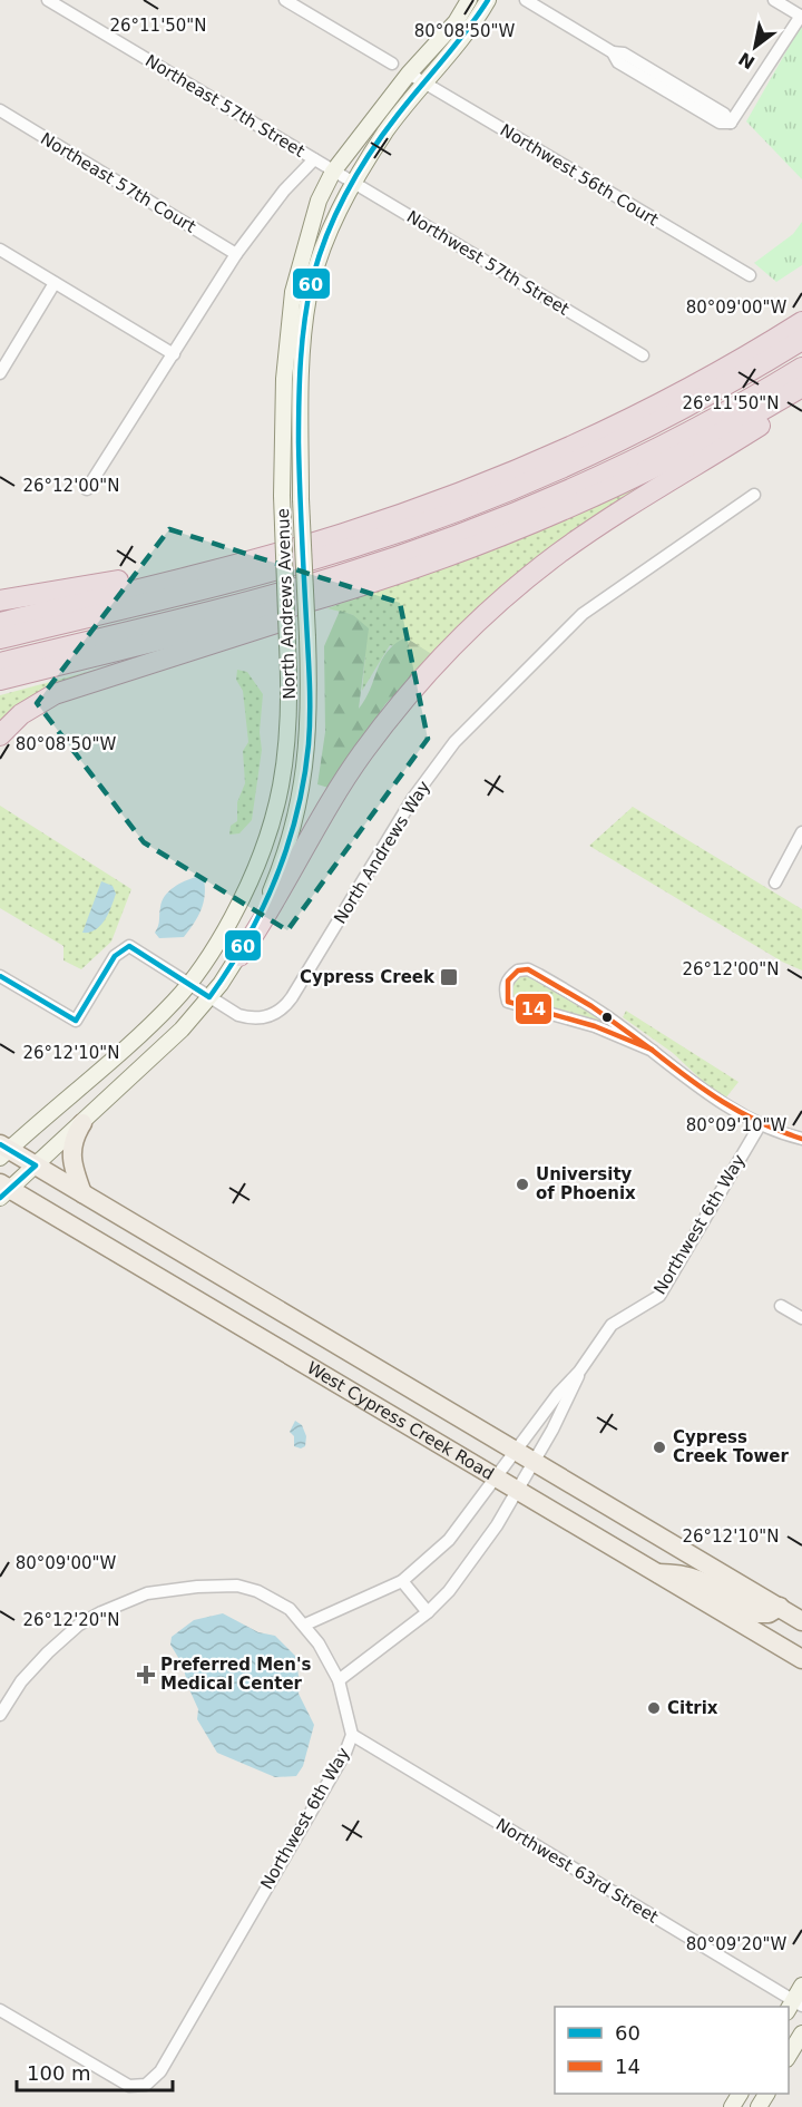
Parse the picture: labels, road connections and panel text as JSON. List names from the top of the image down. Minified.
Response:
{"streets":{"main road":["North Andrews Avenue","West Cypress Creek Road"],"street":["Northeast 57th Street","Northwest 56th Court","Northeast 57th Court","Northwest 57th Street","North Andrews Way","Northwest 6th Way","Northwest 63rd Street"]},"crossings":[["Northeast 57th Street","Northwest 57th Street"],["Northeast 57th Street","North Andrews Avenue"],["Northwest 56th Court","North Andrews Avenue"],["Northwest 57th Street","North Andrews Avenue"],["North Andrews Avenue","North Andrews Way"],["North Andrews Avenue","West Cypress Creek Road"],["Northwest 6th Way","West Cypress Creek Road"],["Northwest 6th Way","Northwest 63rd Street"]],"places":{"transit":["Cypress Creek"],"other":["University of Phoenix","Cypress Creek Tower","Citrix"],"health":["Preferred Men's Medical Center"]},"lines":["transit line 60","transit line 14"],"legend":["60","14"],"scale_bar":"100 m","north":"bottom left","coordinates":["26°11'50\"N","80°08'50\"W","80°09'00\"W","26°12'00\"N","26°12'10\"N","80°09'10\"W","26°12'20\"N","80°09'20\"W"]}
